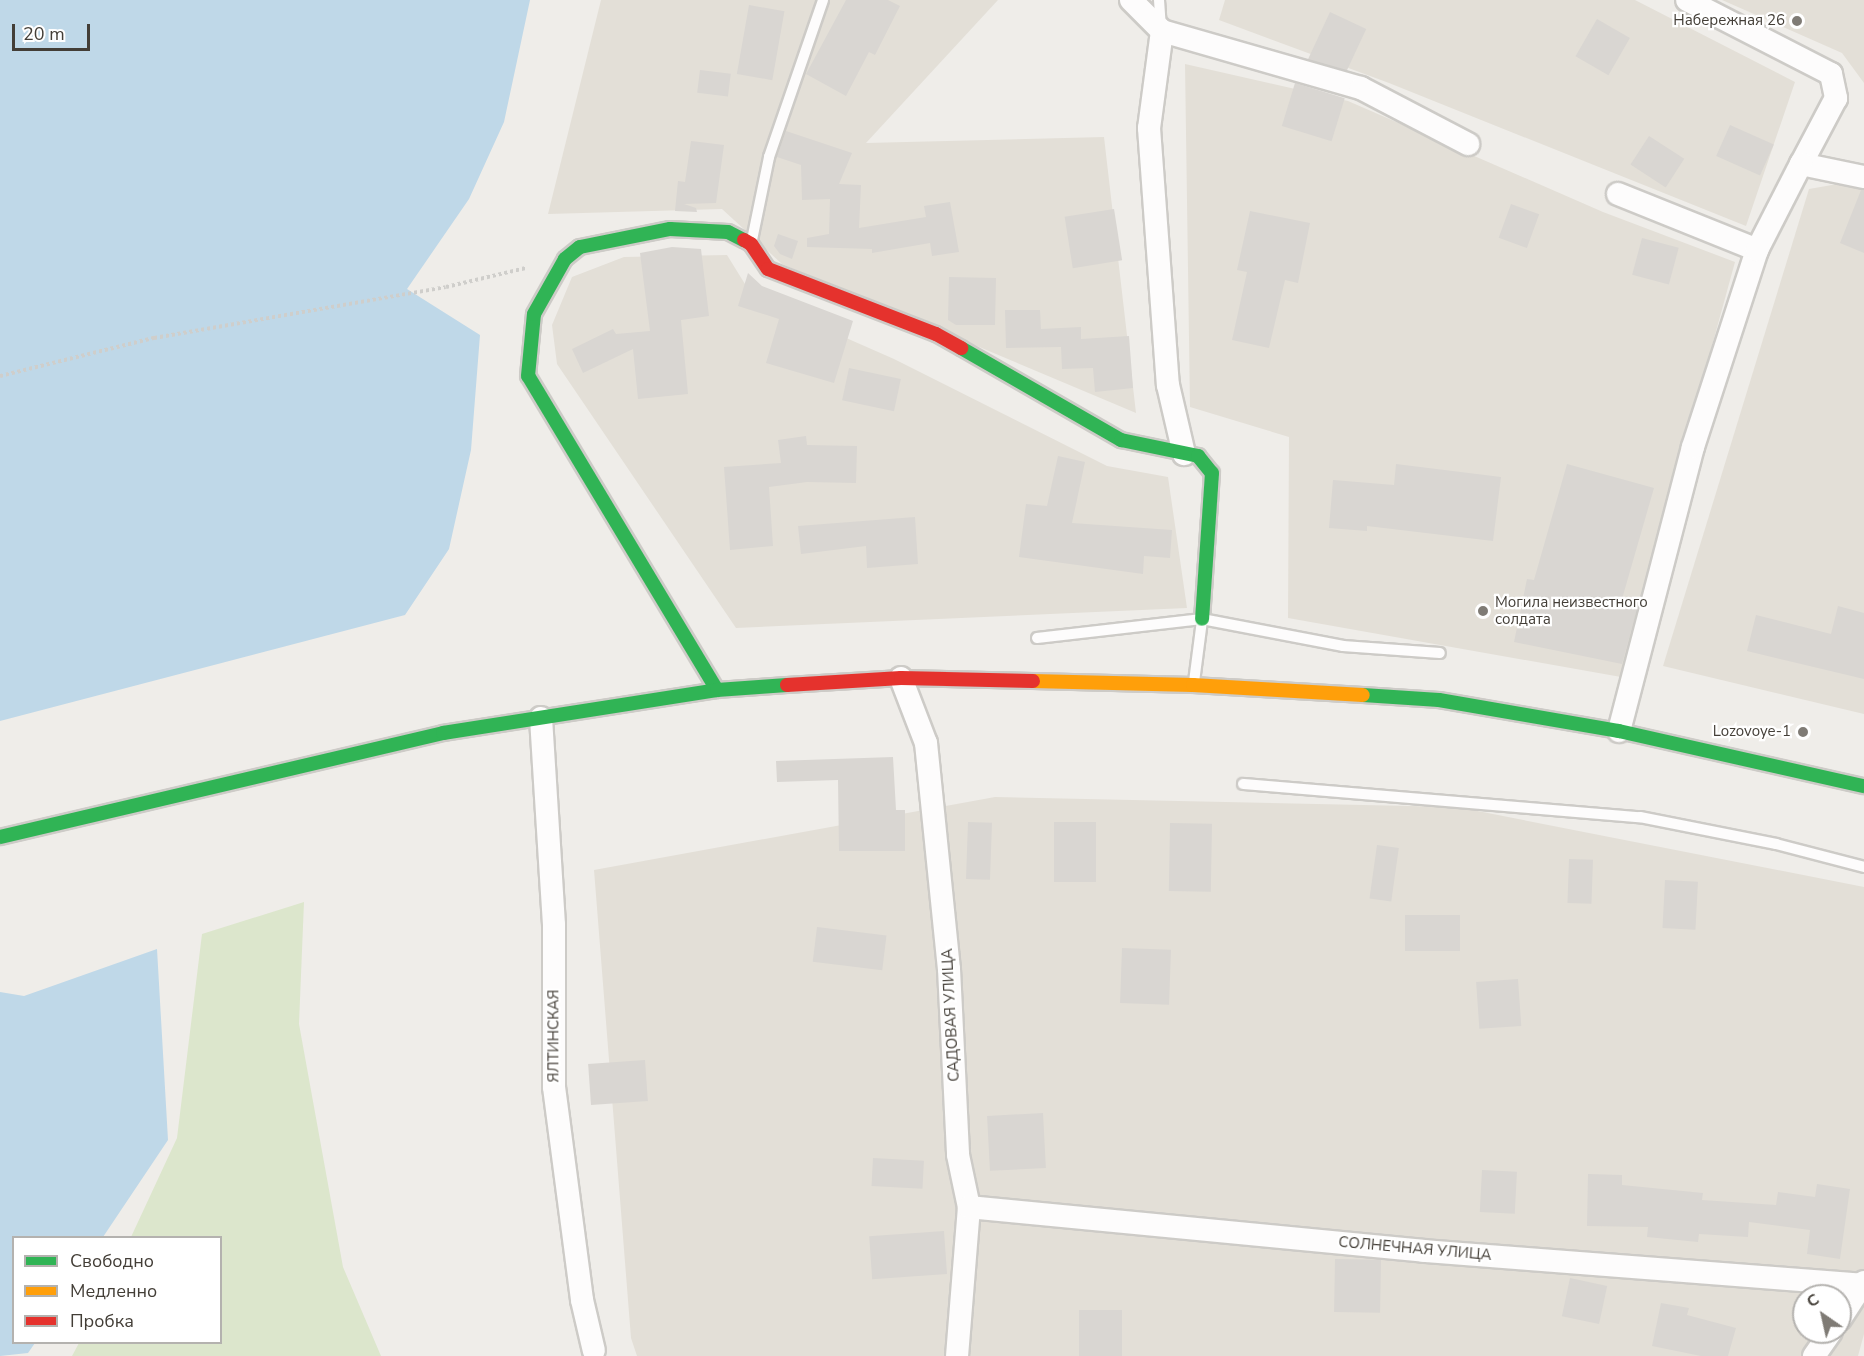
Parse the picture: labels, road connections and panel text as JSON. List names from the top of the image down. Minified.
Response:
{"streets":{"street":["САДОВАЯ УЛИЦА","ЯЛТИНСКАЯ","СОЛНЕЧНАЯ УЛИЦА"]},"crossings":[["САДОВАЯ УЛИЦА","СОЛНЕЧНАЯ УЛИЦА"]],"places":["Набережная 26","Могила неизвестного солдата","Lozovoye-1"],"legend":["Свободно","Медленно","Пробка"],"scale_bar":"20 m","north":"top left"}
